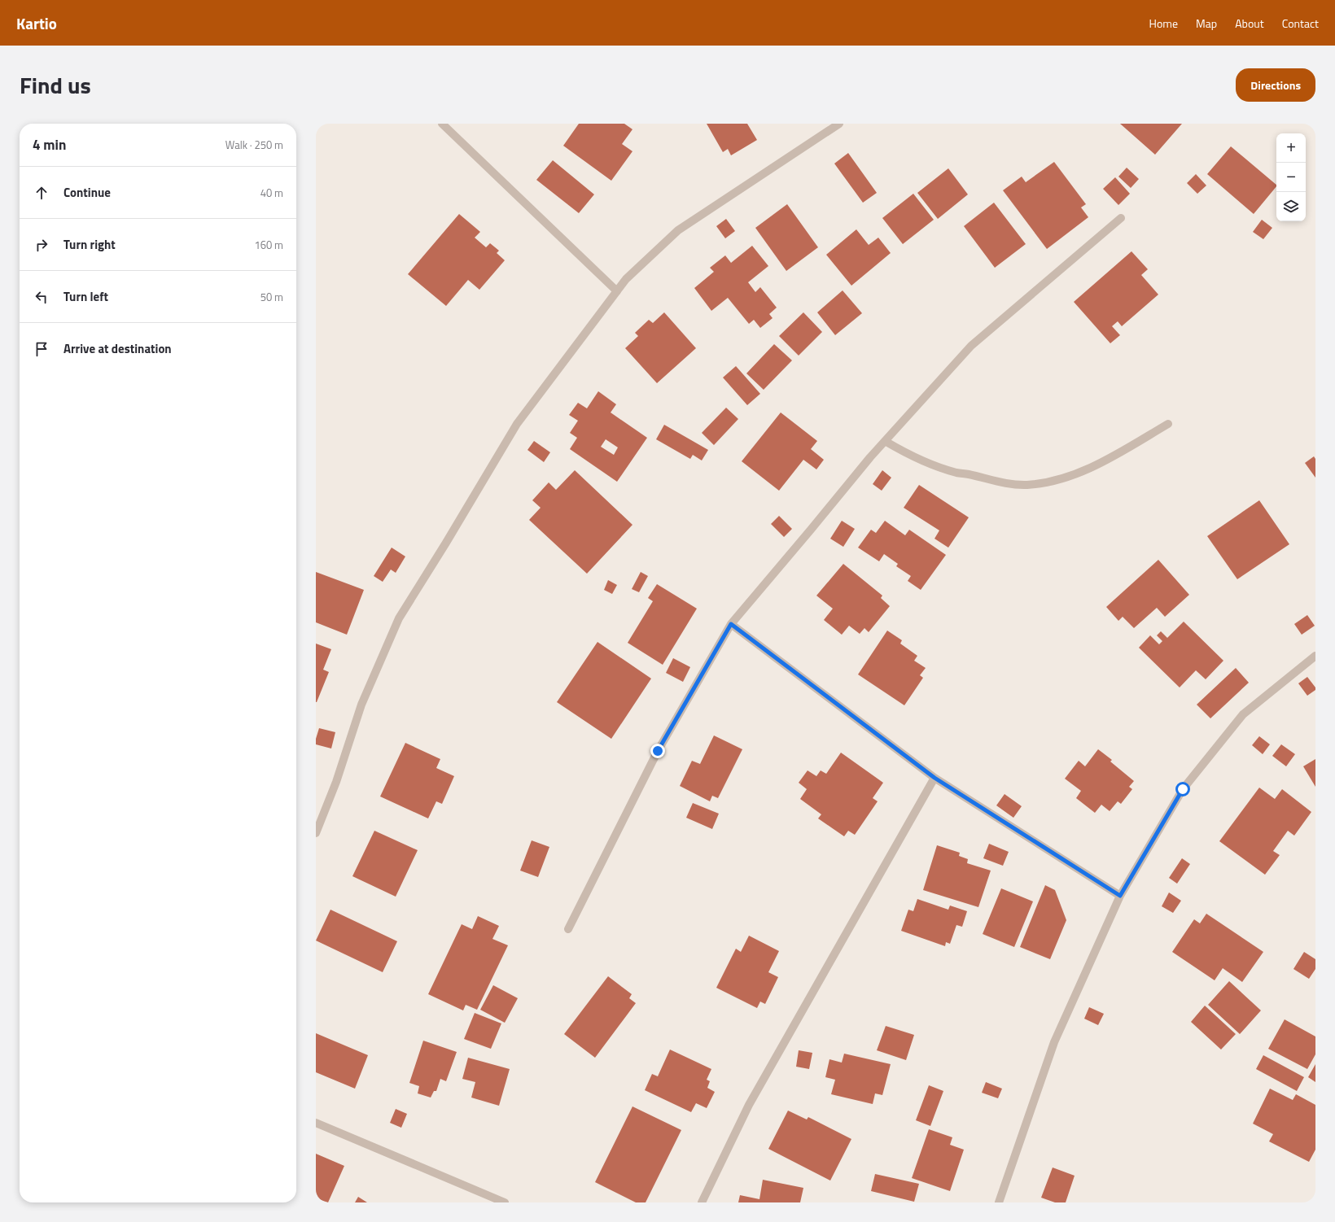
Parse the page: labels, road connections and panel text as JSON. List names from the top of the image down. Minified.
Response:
{"page":{"header":"Kartio","nav":["Home","Map","About","Contact"],"title":"Find us","buttons":"Directions","heading":["4 min","Walk · 250 m"],"map_buttons":["+","−"],"list":[["Continue","40 m"],["Turn right","160 m"],["Turn left","50 m"],"Arrive at destination"]}}
